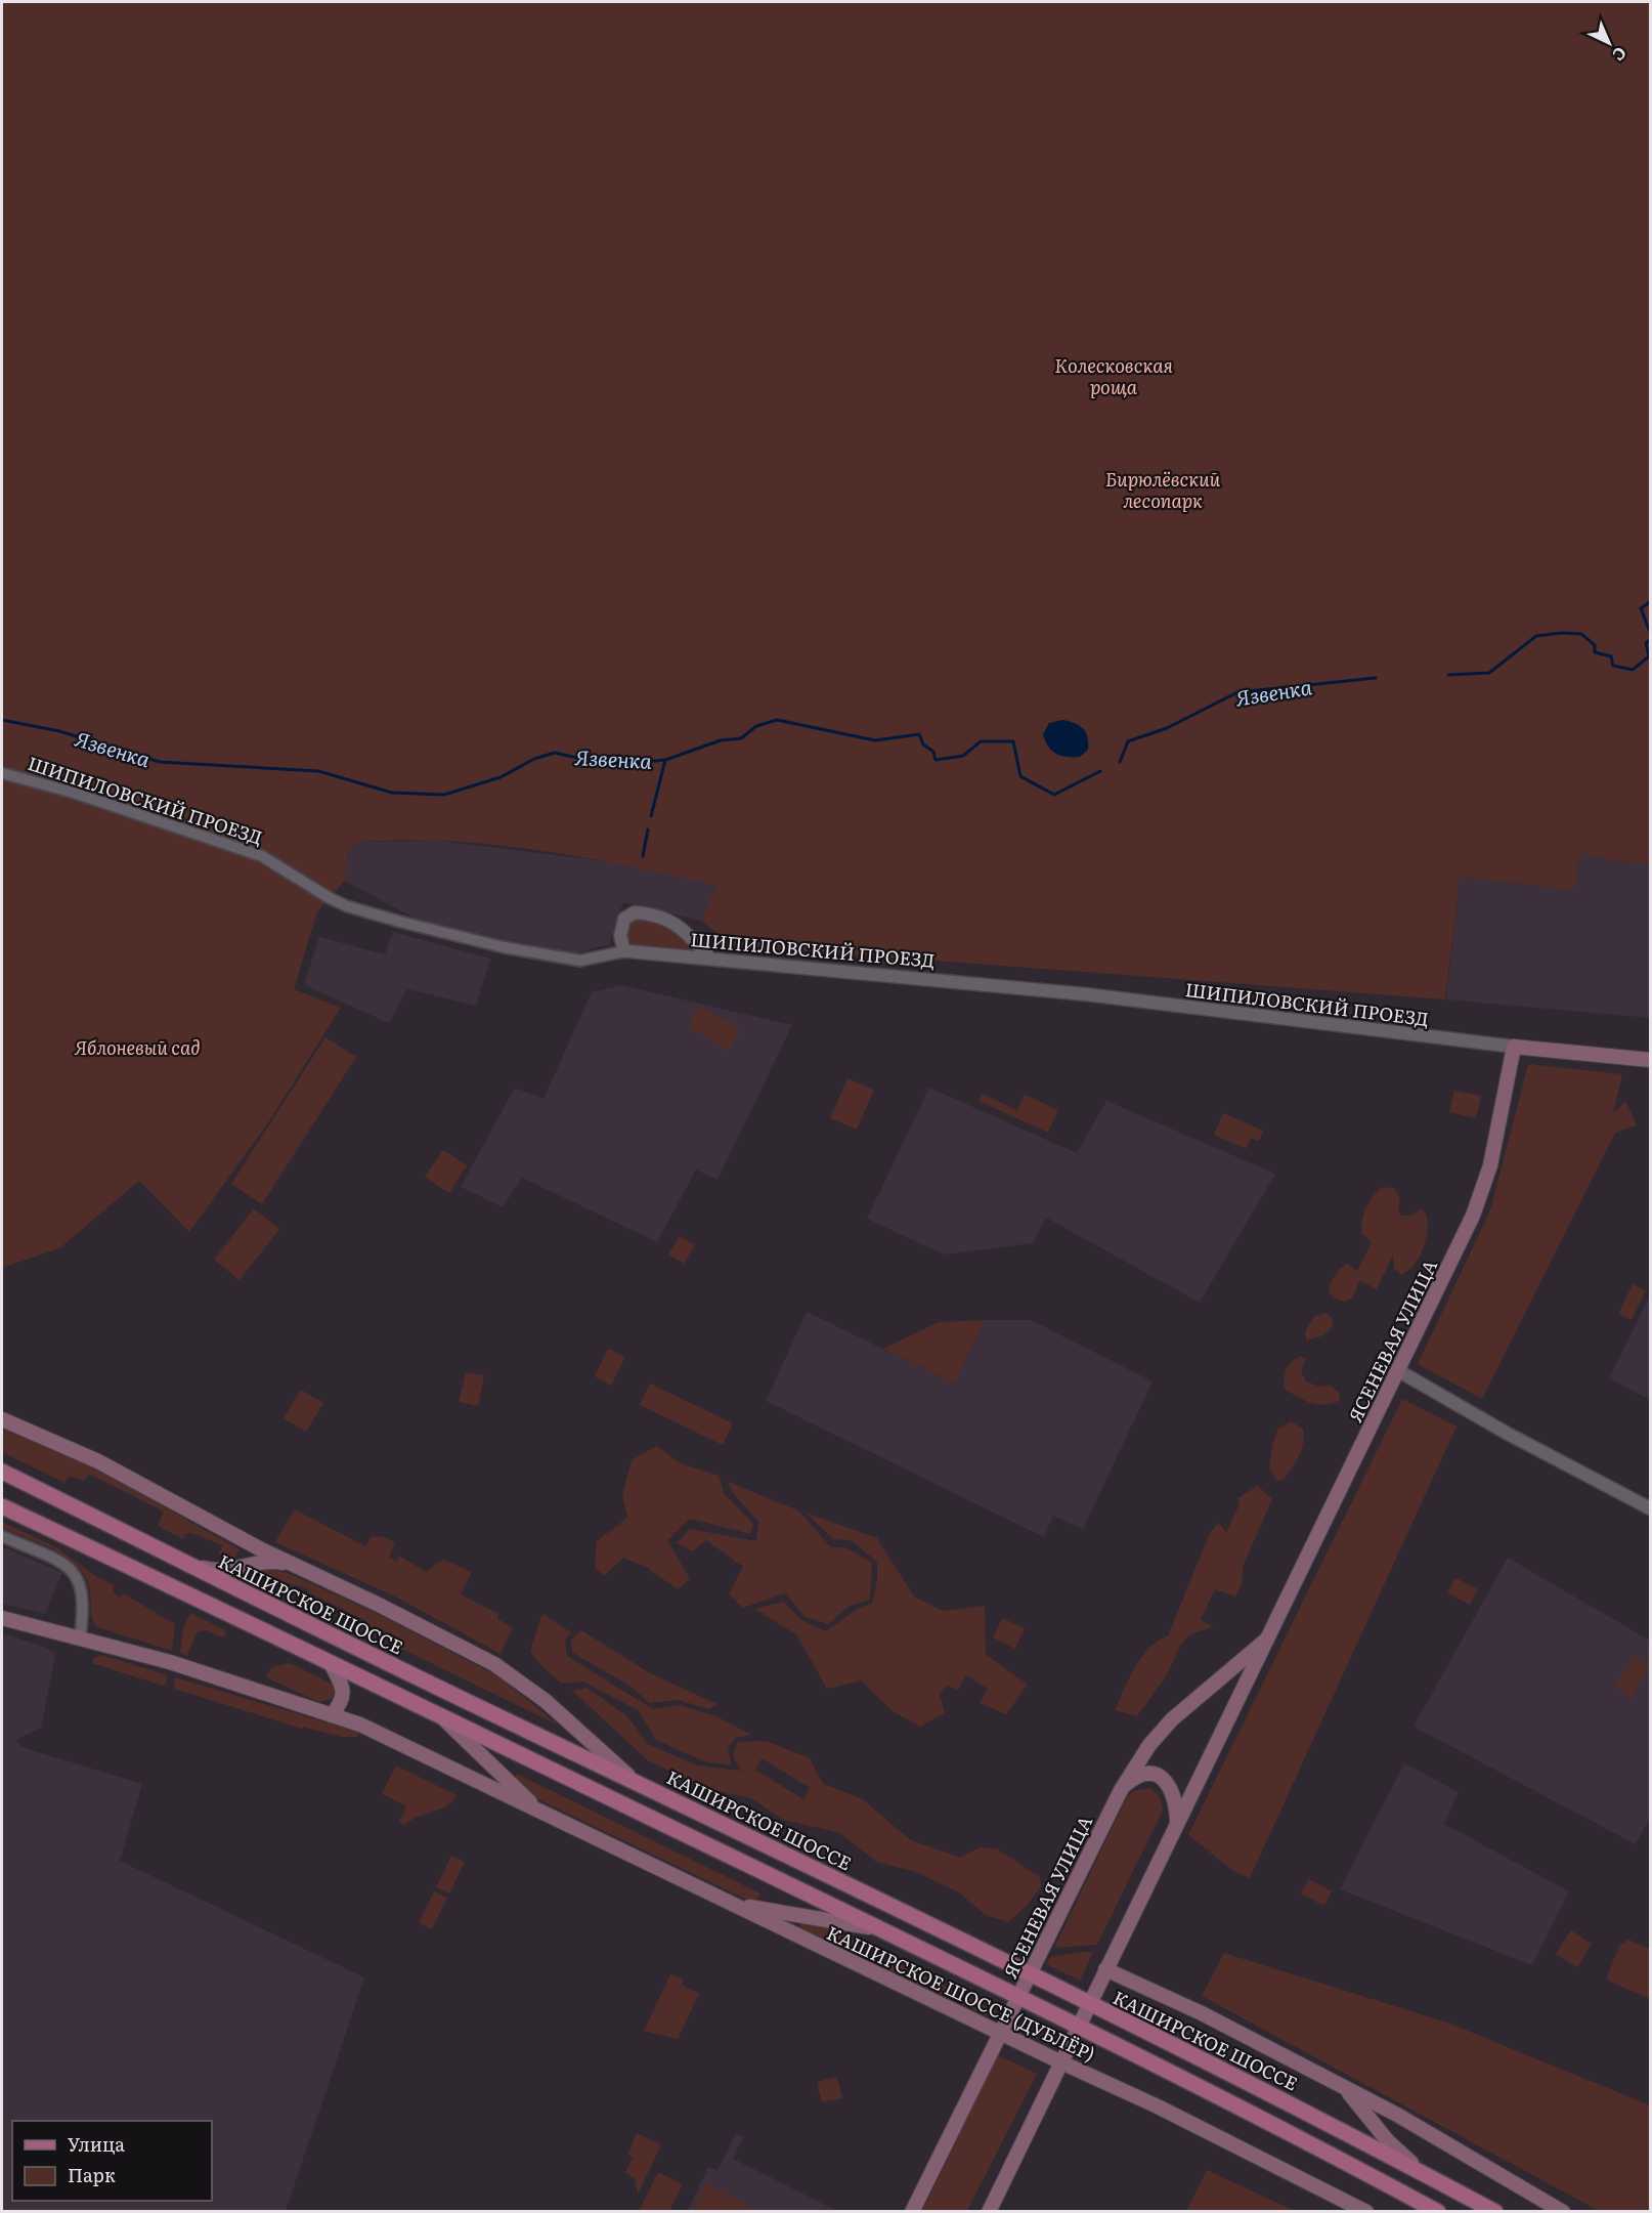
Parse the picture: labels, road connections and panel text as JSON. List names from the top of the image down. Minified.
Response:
{"streets":{"main road":["ШИПИЛОВСКИЙ ПРОЕЗД","ЯСЕНЕВАЯ УЛИЦА","КАШИРСКОЕ ШОССЕ","КАШИРСКОЕ ШОССЕ (ДУБЛЁР)"]},"crossings":[["ШИПИЛОВСКИЙ ПРОЕЗД","ЯСЕНЕВАЯ УЛИЦА"],["ЯСЕНЕВАЯ УЛИЦА","КАШИРСКОЕ ШОССЕ"],["ЯСЕНЕВАЯ УЛИЦА","КАШИРСКОЕ ШОССЕ (ДУБЛЁР)"]],"water":["Язвенка"],"parks":["Колесковская роща","Бирюлёвский лесопарк","Яблоневый сад"],"legend":["Улица","Парк"],"north":"bottom right"}
